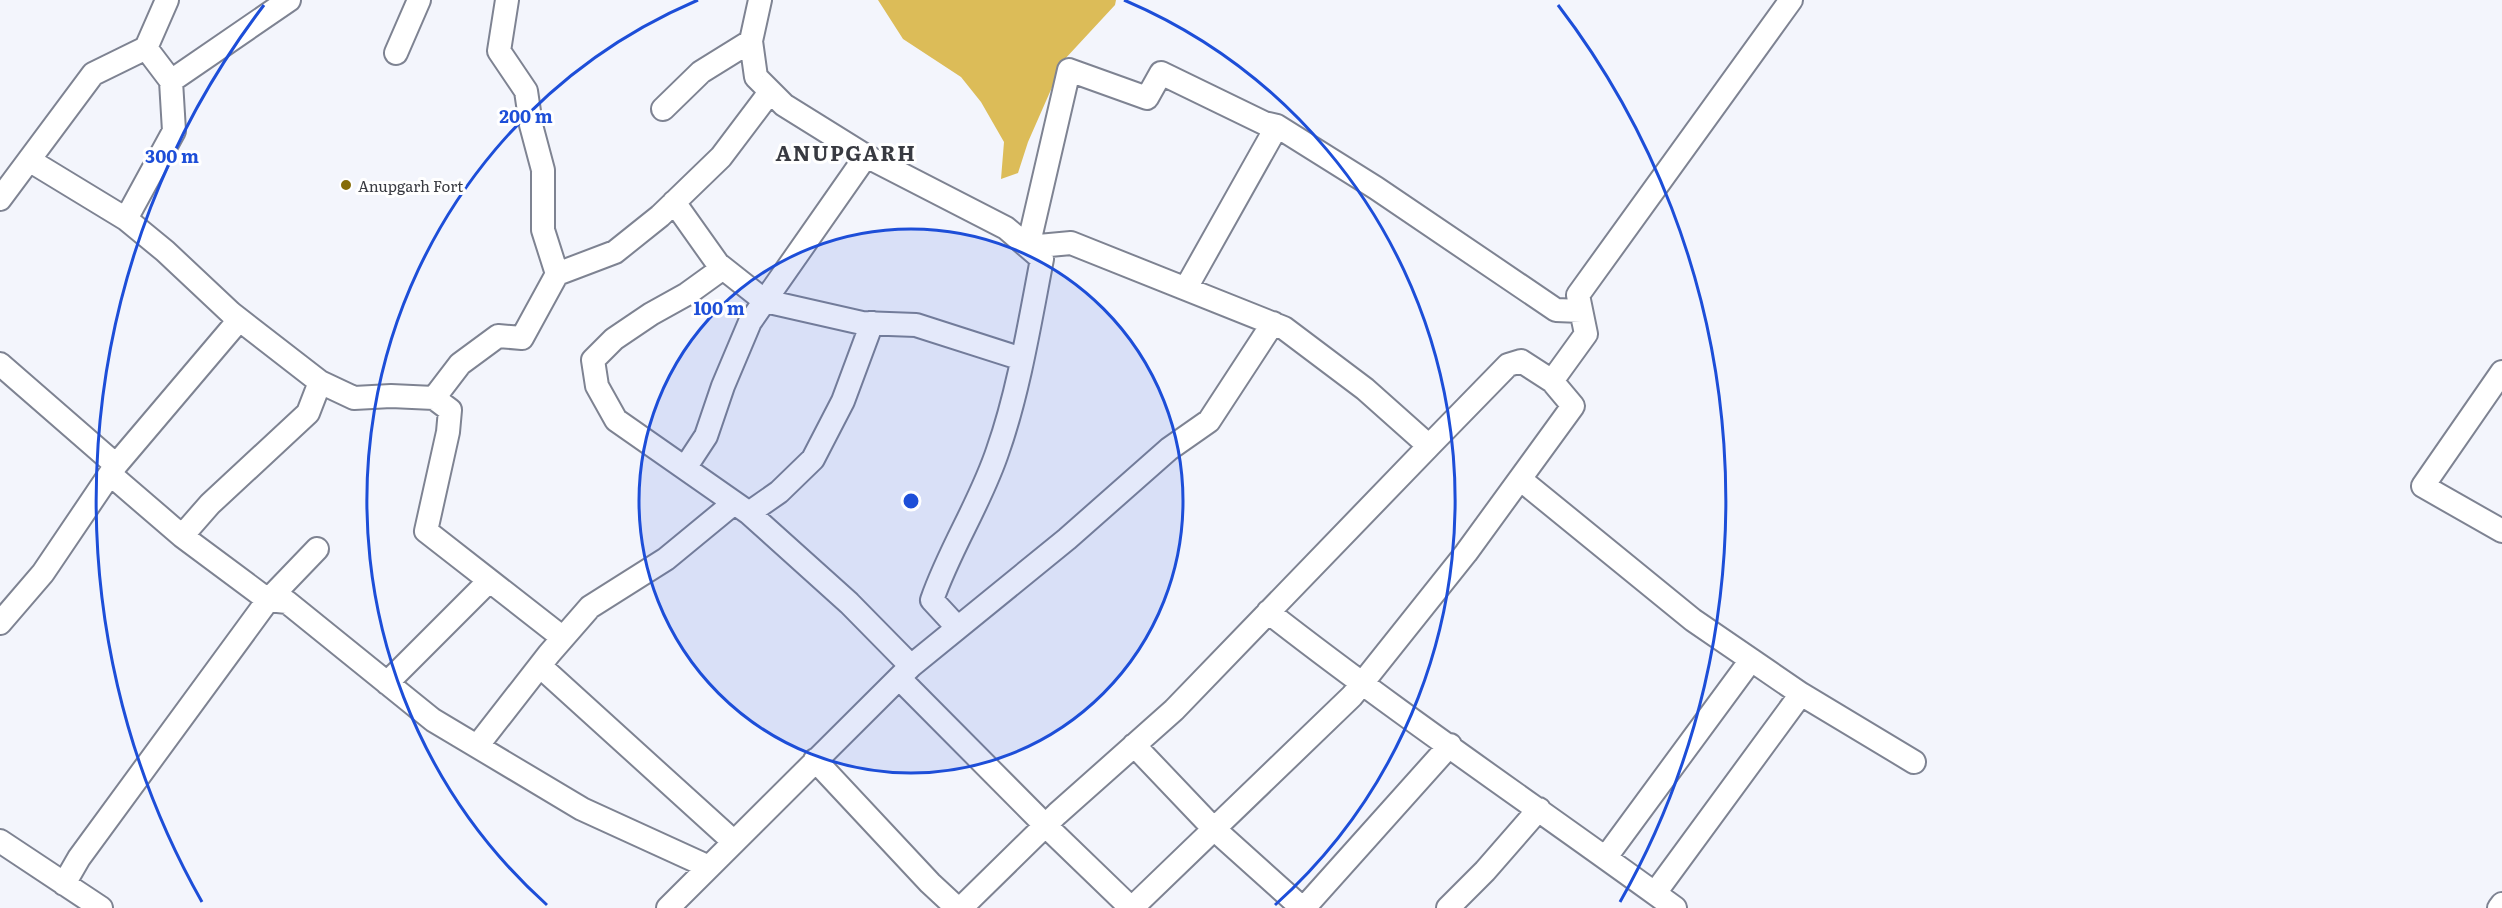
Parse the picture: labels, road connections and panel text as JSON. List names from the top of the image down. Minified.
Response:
{"districts":["ANUPGARH"],"places":["Anupgarh Fort"],"rings":["200 m","300 m","100 m"]}
